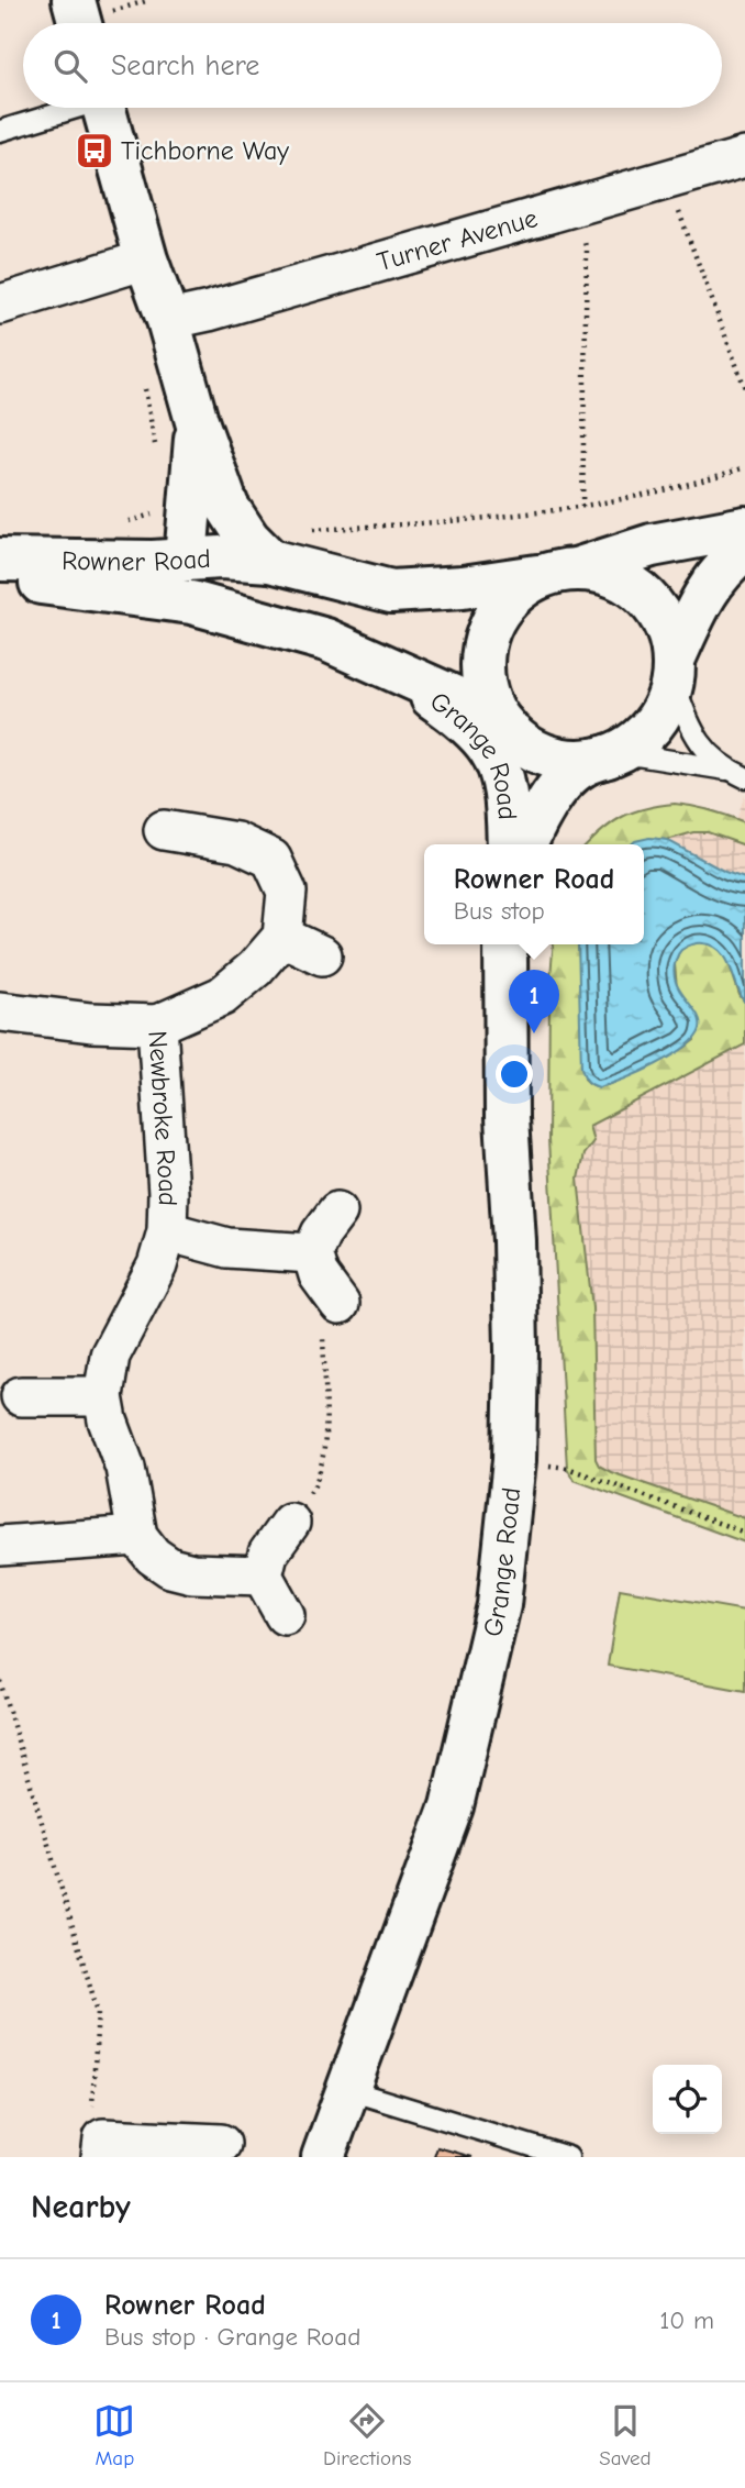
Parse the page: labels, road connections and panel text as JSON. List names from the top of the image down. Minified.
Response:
{"streets":{"street":["Turner Avenue","Rowner Road","Grange Road","Newbroke Road"]},"crossings":[["Rowner Road","Grange Road"]],"places":{"bus stop":["Tichborne Way"]},"page":{"search":"Search here","popup":["Rowner Road","Bus stop"],"pins":"1","heading":"Nearby","list":[{"mark":"1","name":"Rowner Road","note":"Bus stop · Grange Road","value":"10 m"}],"nav":["Map","Directions","Saved"]}}
